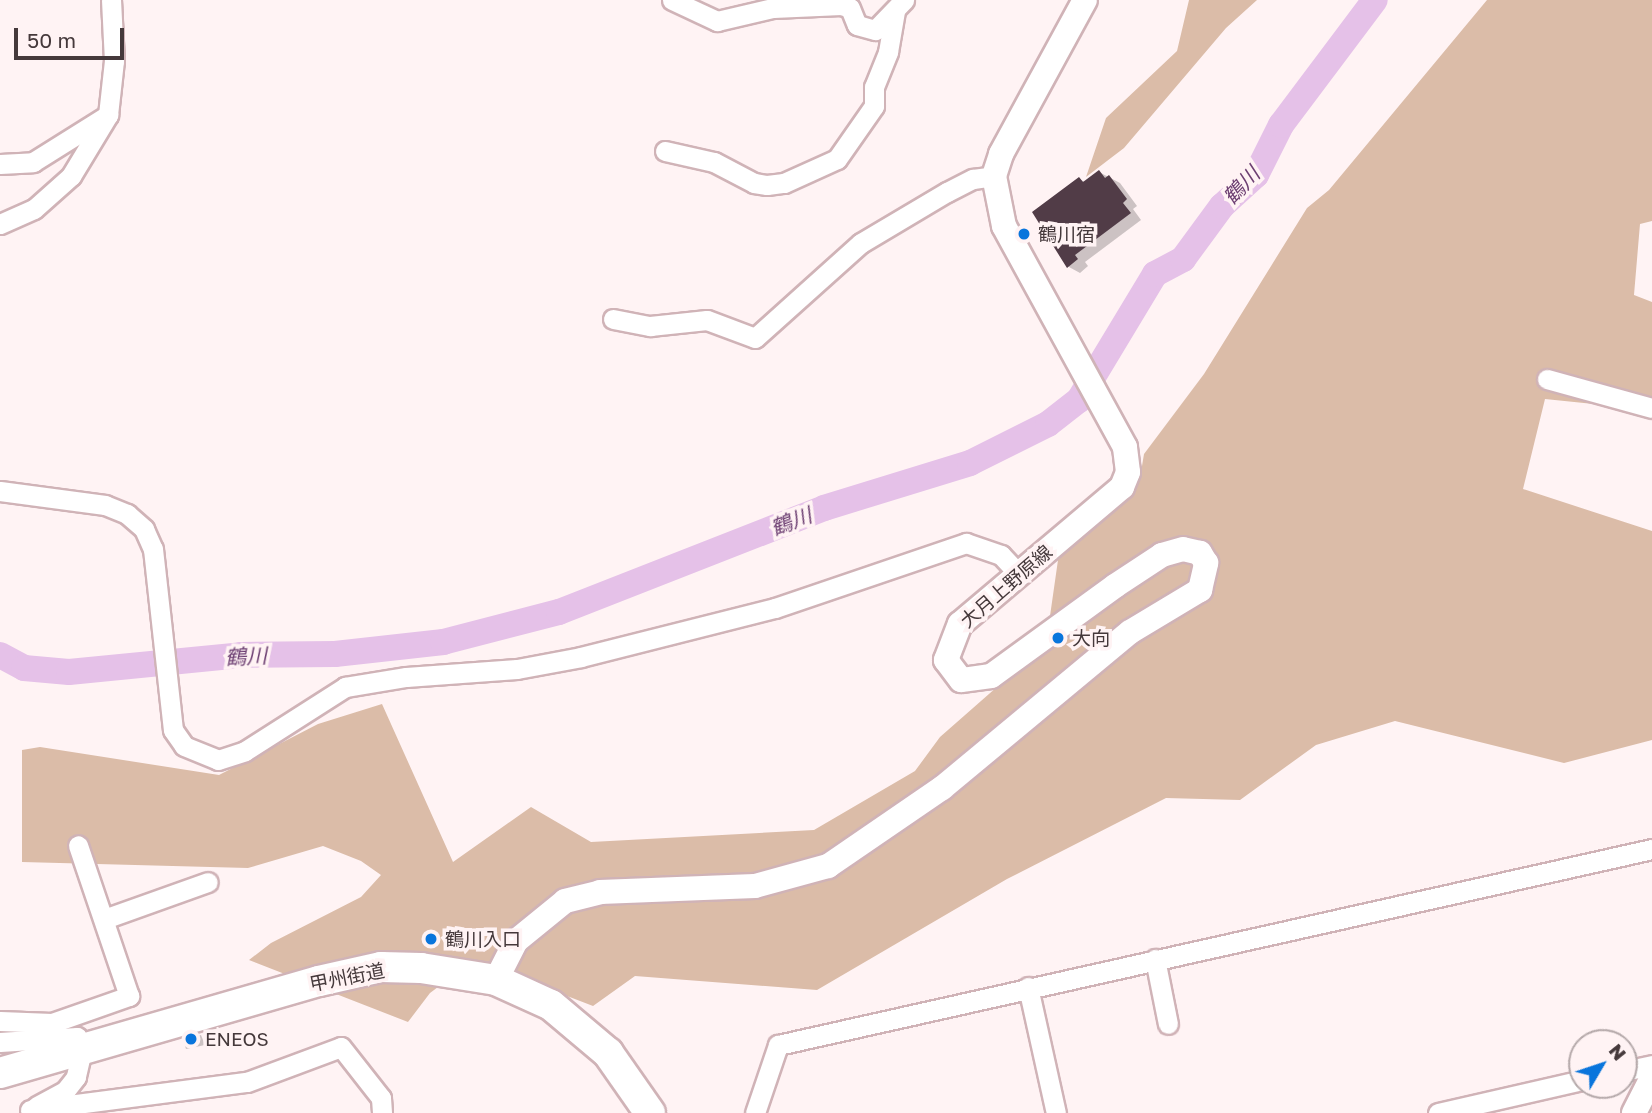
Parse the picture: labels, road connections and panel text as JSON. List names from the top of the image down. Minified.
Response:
{"streets":{"highway":["甲州街道"],"main road":["大月上野原線"]},"crossings":[["大月上野原線","甲州街道"]],"water":["鶴川"],"places":["鶴川宿","大向","鶴川入口","ENEOS"],"scale_bar":"50 m","north":"top right"}
